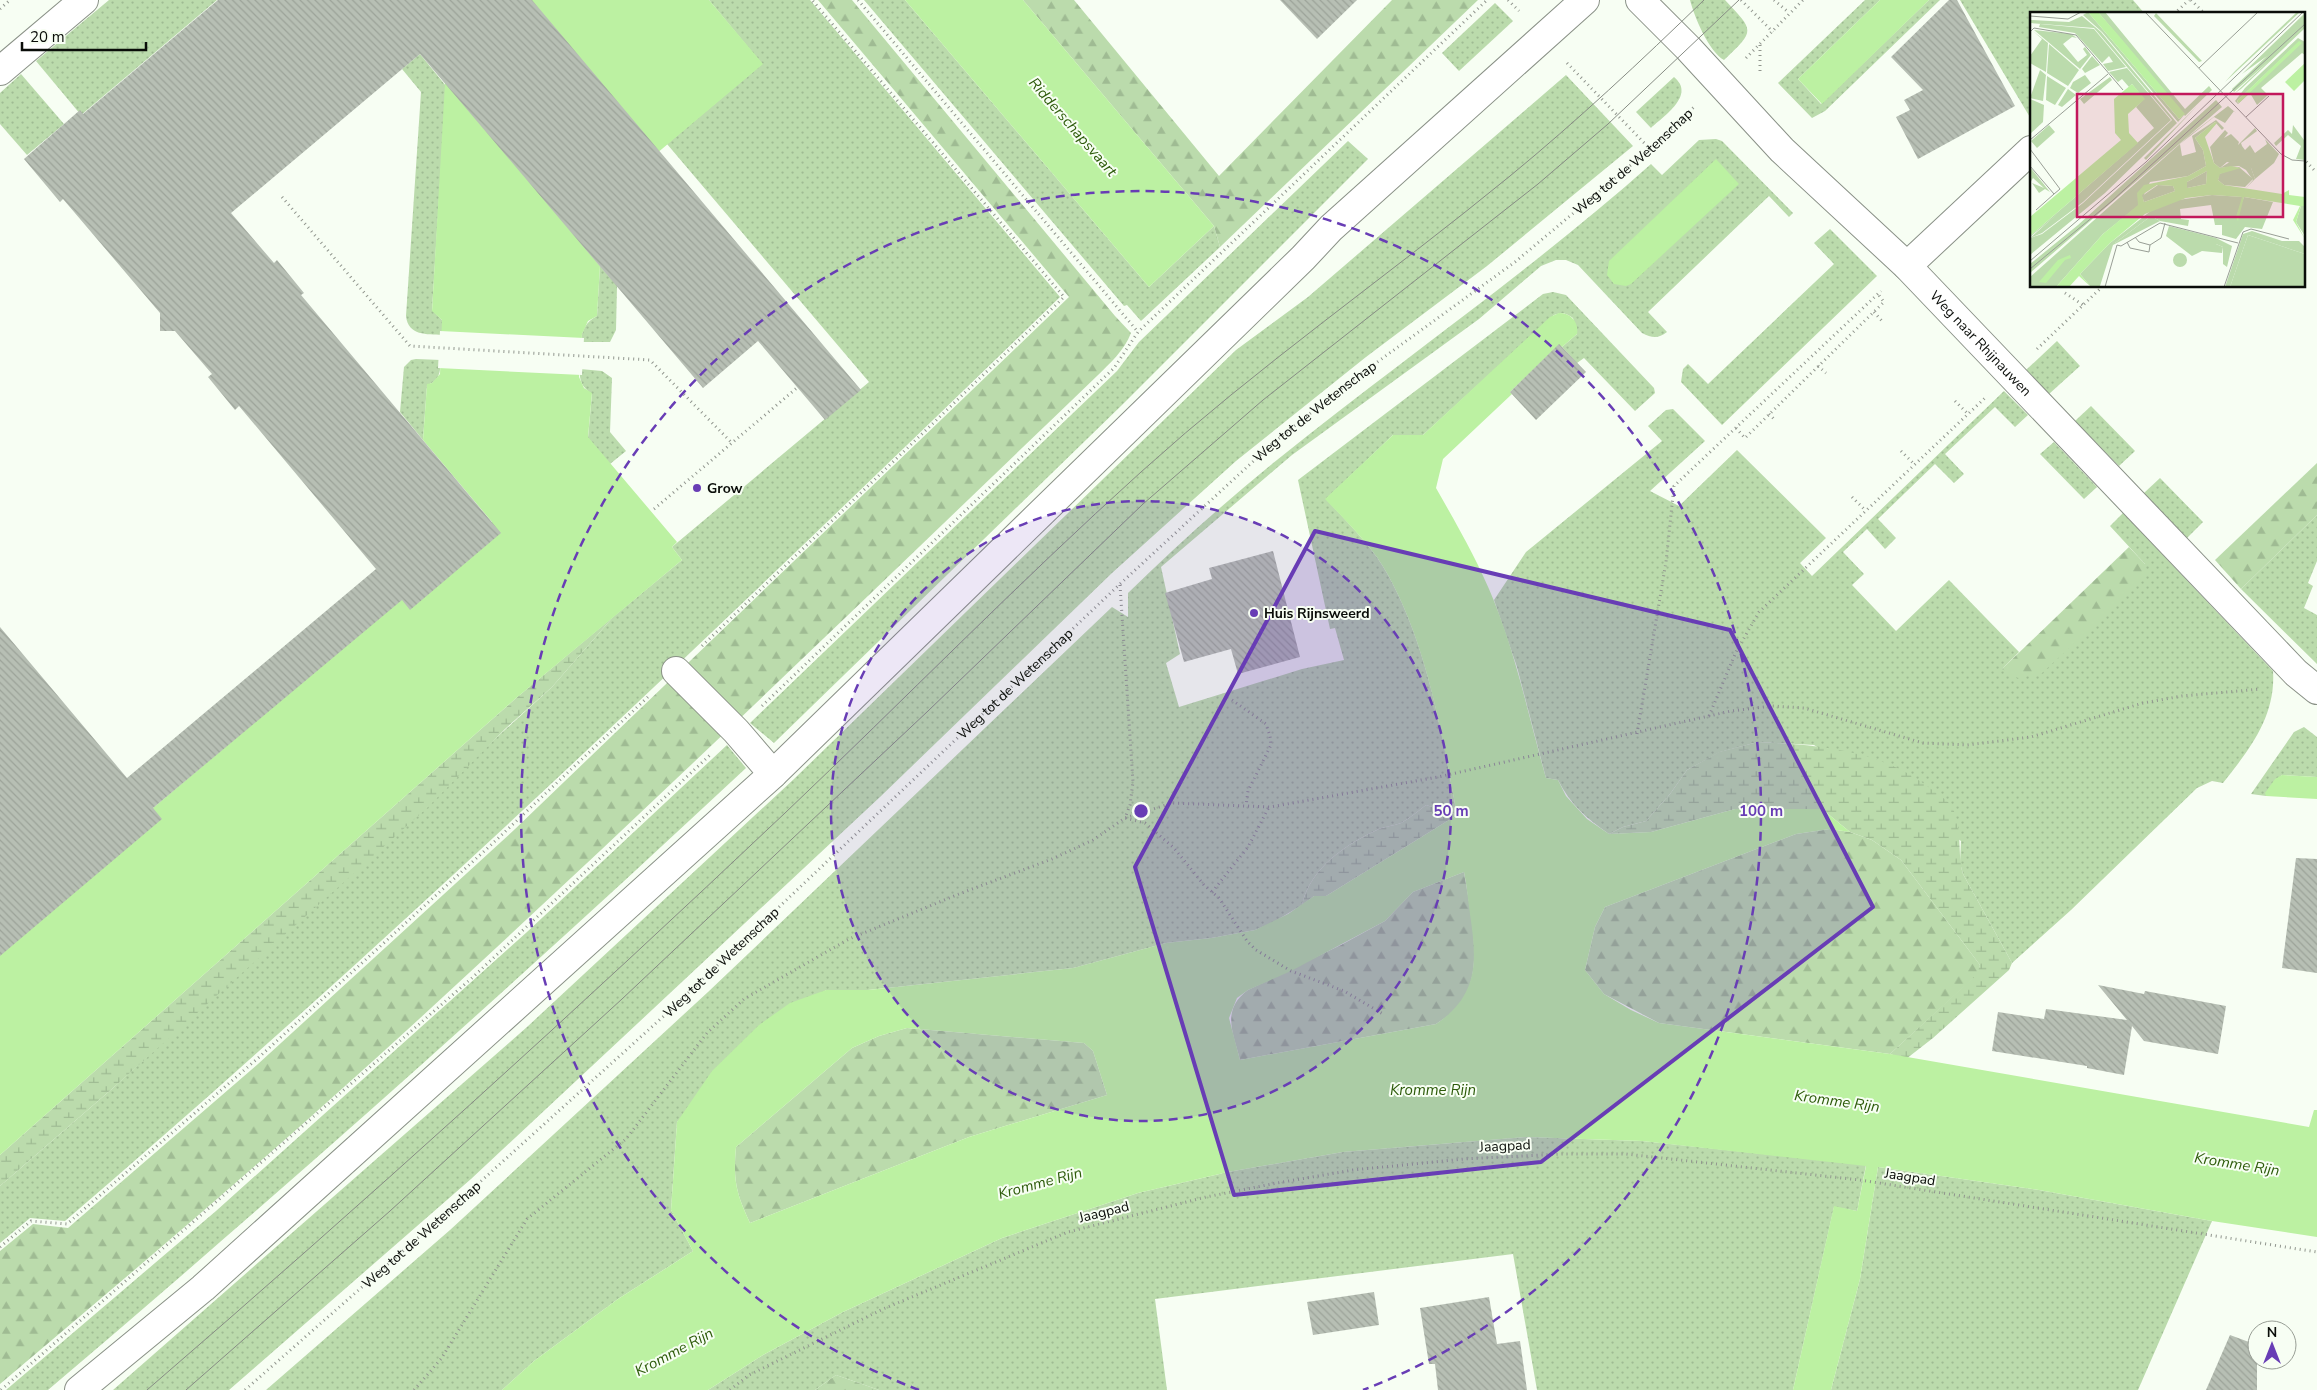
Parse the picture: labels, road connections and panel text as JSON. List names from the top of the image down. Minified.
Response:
{"streets":{"main road":["Weg naar Rhijnauwen"],"path":["Weg tot de Wetenschap","Jaagpad"]},"crossings":[["Weg tot de Wetenschap","Weg naar Rhijnauwen"]],"water":["Ridderschapsvaart","Kromme Rijn"],"places":["Grow","Huis Rijnsweerd"],"scale_bar":"20 m","north":"top","rings":["50 m","100 m"]}
